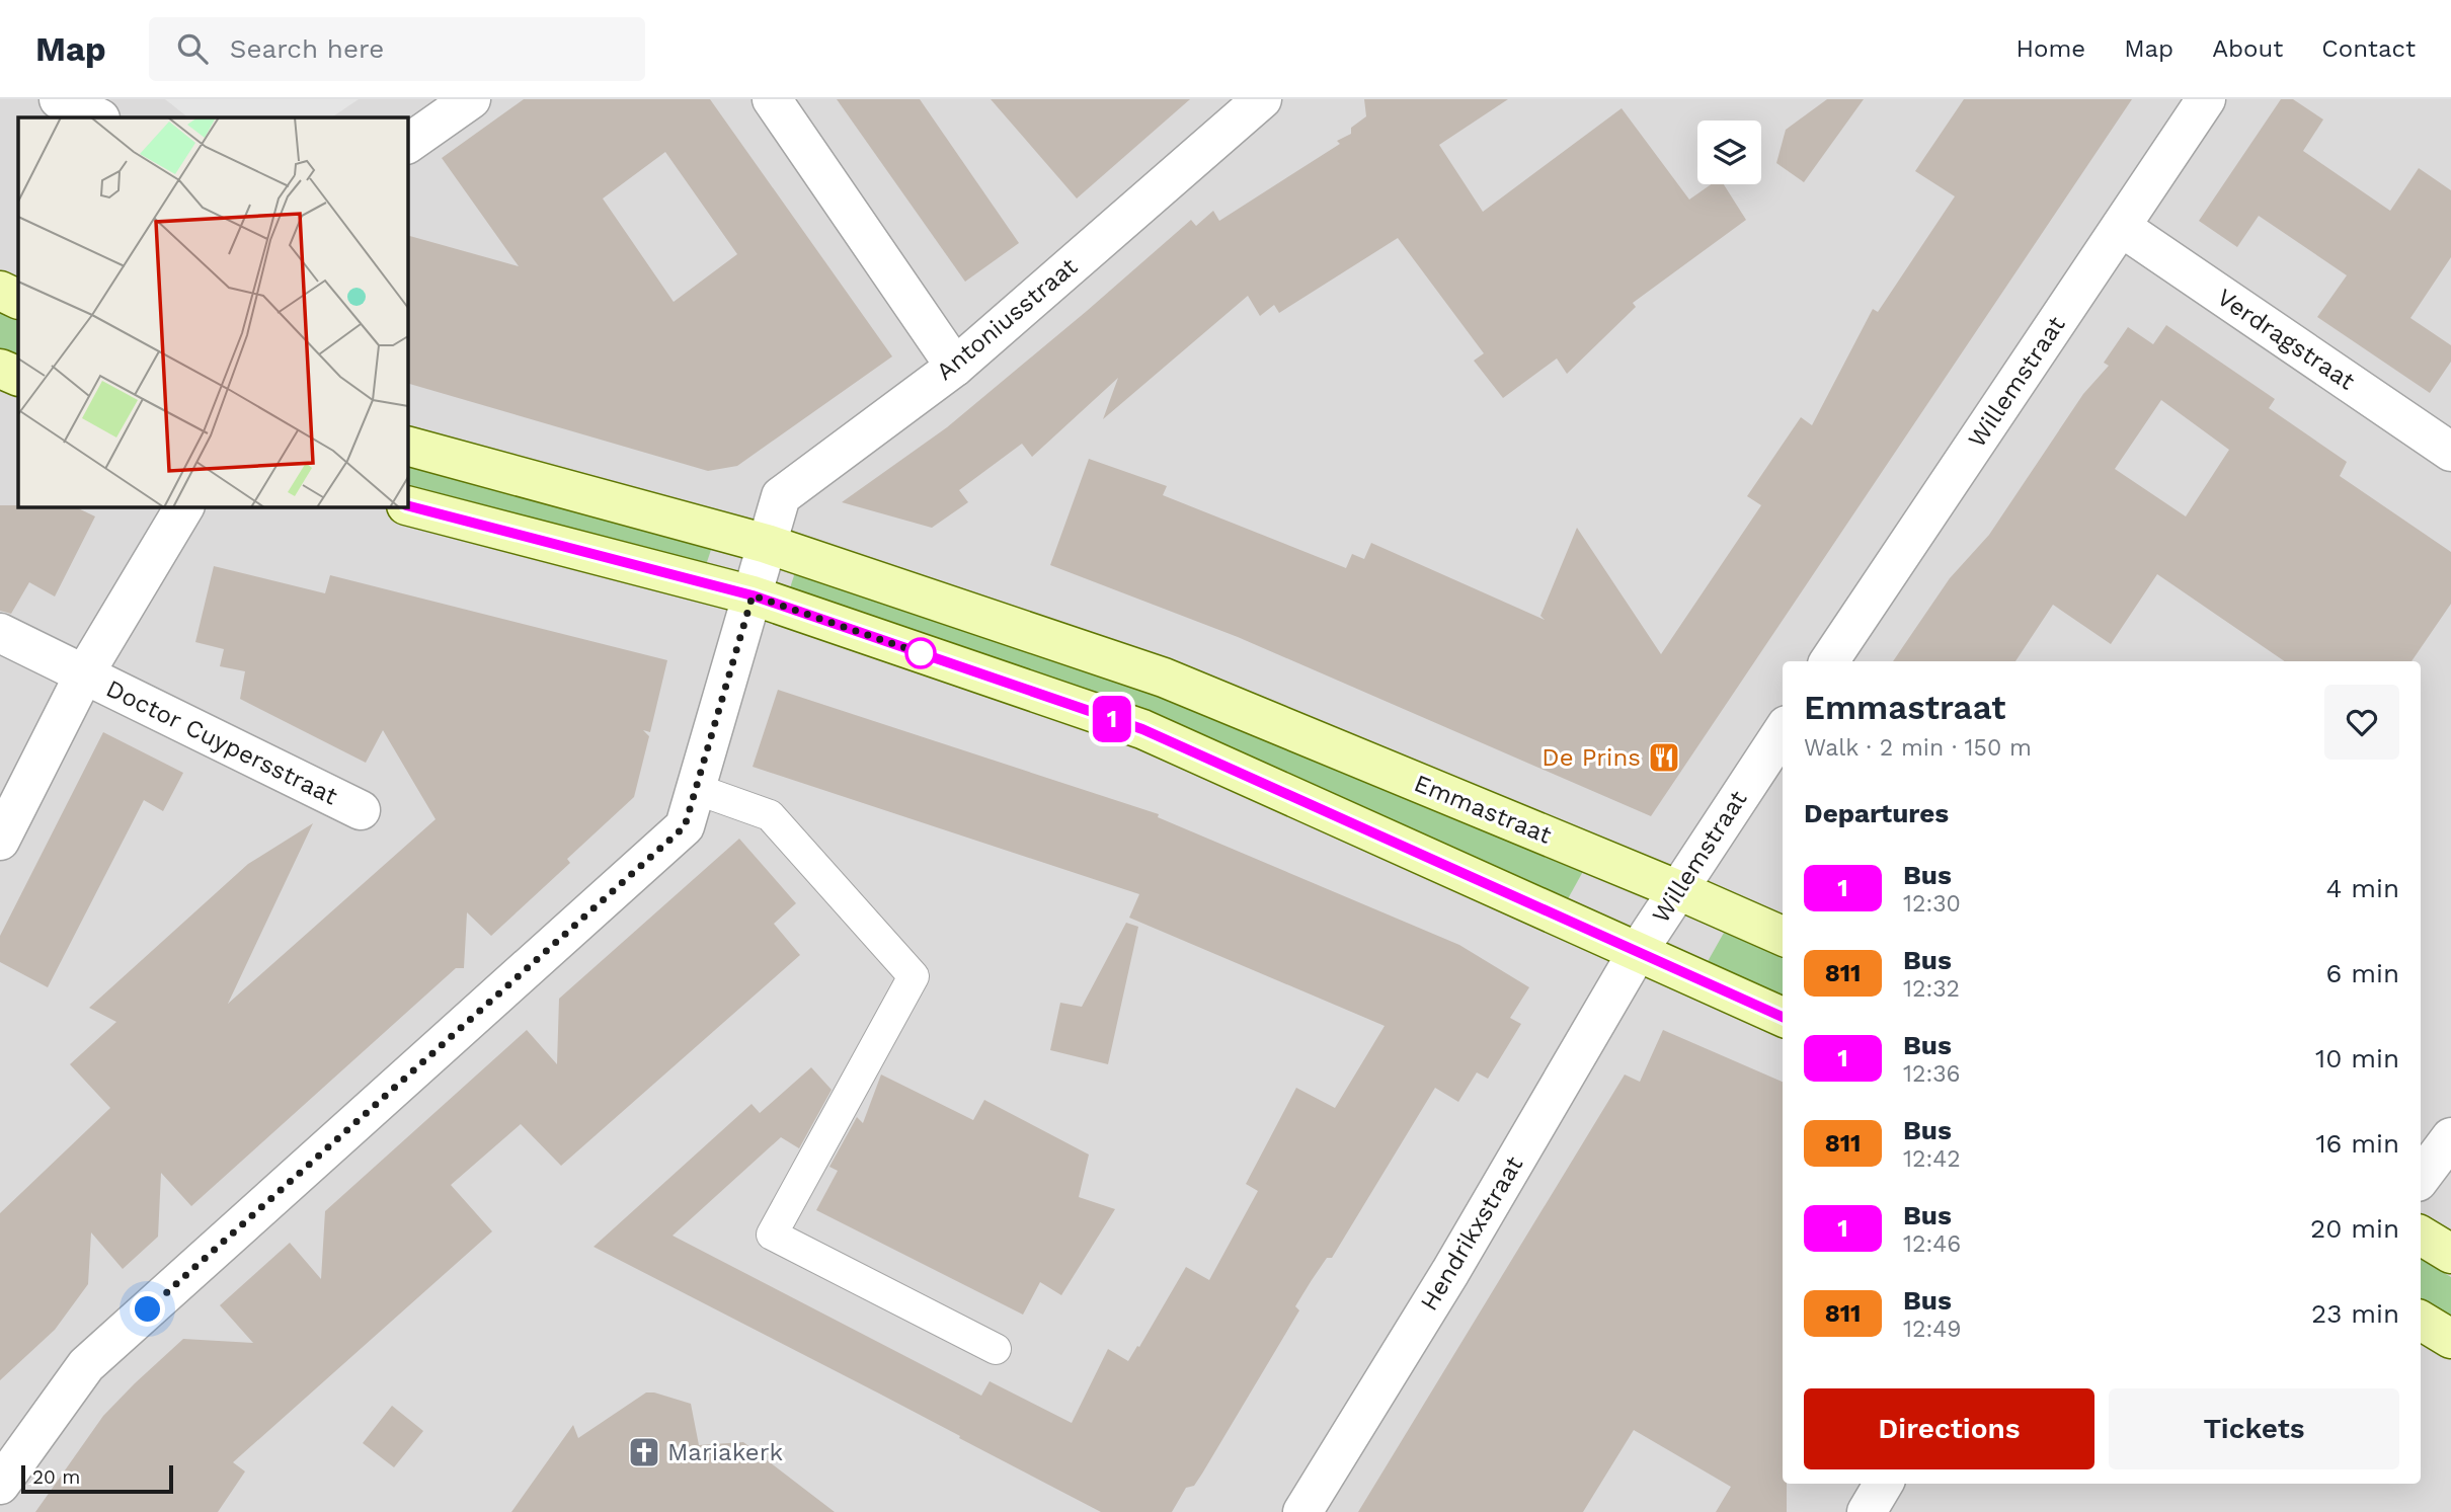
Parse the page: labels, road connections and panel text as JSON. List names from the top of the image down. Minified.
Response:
{"streets":{"street":["Antoniusstraat","Verdragstraat","Willemstraat","Doctor Cuypersstraat","Emmastraat","Hendrikxstraat"]},"crossings":[["Antoniusstraat","Emmastraat"],["Verdragstraat","Willemstraat"],["Willemstraat","Emmastraat"],["Willemstraat","Hendrikxstraat"]],"places":{"restaurant":["De Prins"],"church":["Mariakerk"]},"lines":["bus line 1"],"scale_bar":"20 m","page":{"header":"Map","search":"Search here","nav":["Home","Map","About","Contact"],"on_map":"1","heading":[["Emmastraat","Walk · 2 min · 150 m"],"Departures"],"list":[{"mark":"1","name":"Bus","note":"12:30","value":"4 min"},{"mark":"811","name":"Bus","note":"12:32","value":"6 min"},{"mark":"1","name":"Bus","note":"12:36","value":"10 min"},{"mark":"811","name":"Bus","note":"12:42","value":"16 min"},{"mark":"1","name":"Bus","note":"12:46","value":"20 min"},{"mark":"811","name":"Bus","note":"12:49","value":"23 min"}],"buttons":["Directions","Tickets"],"scale":"20 m"}}
